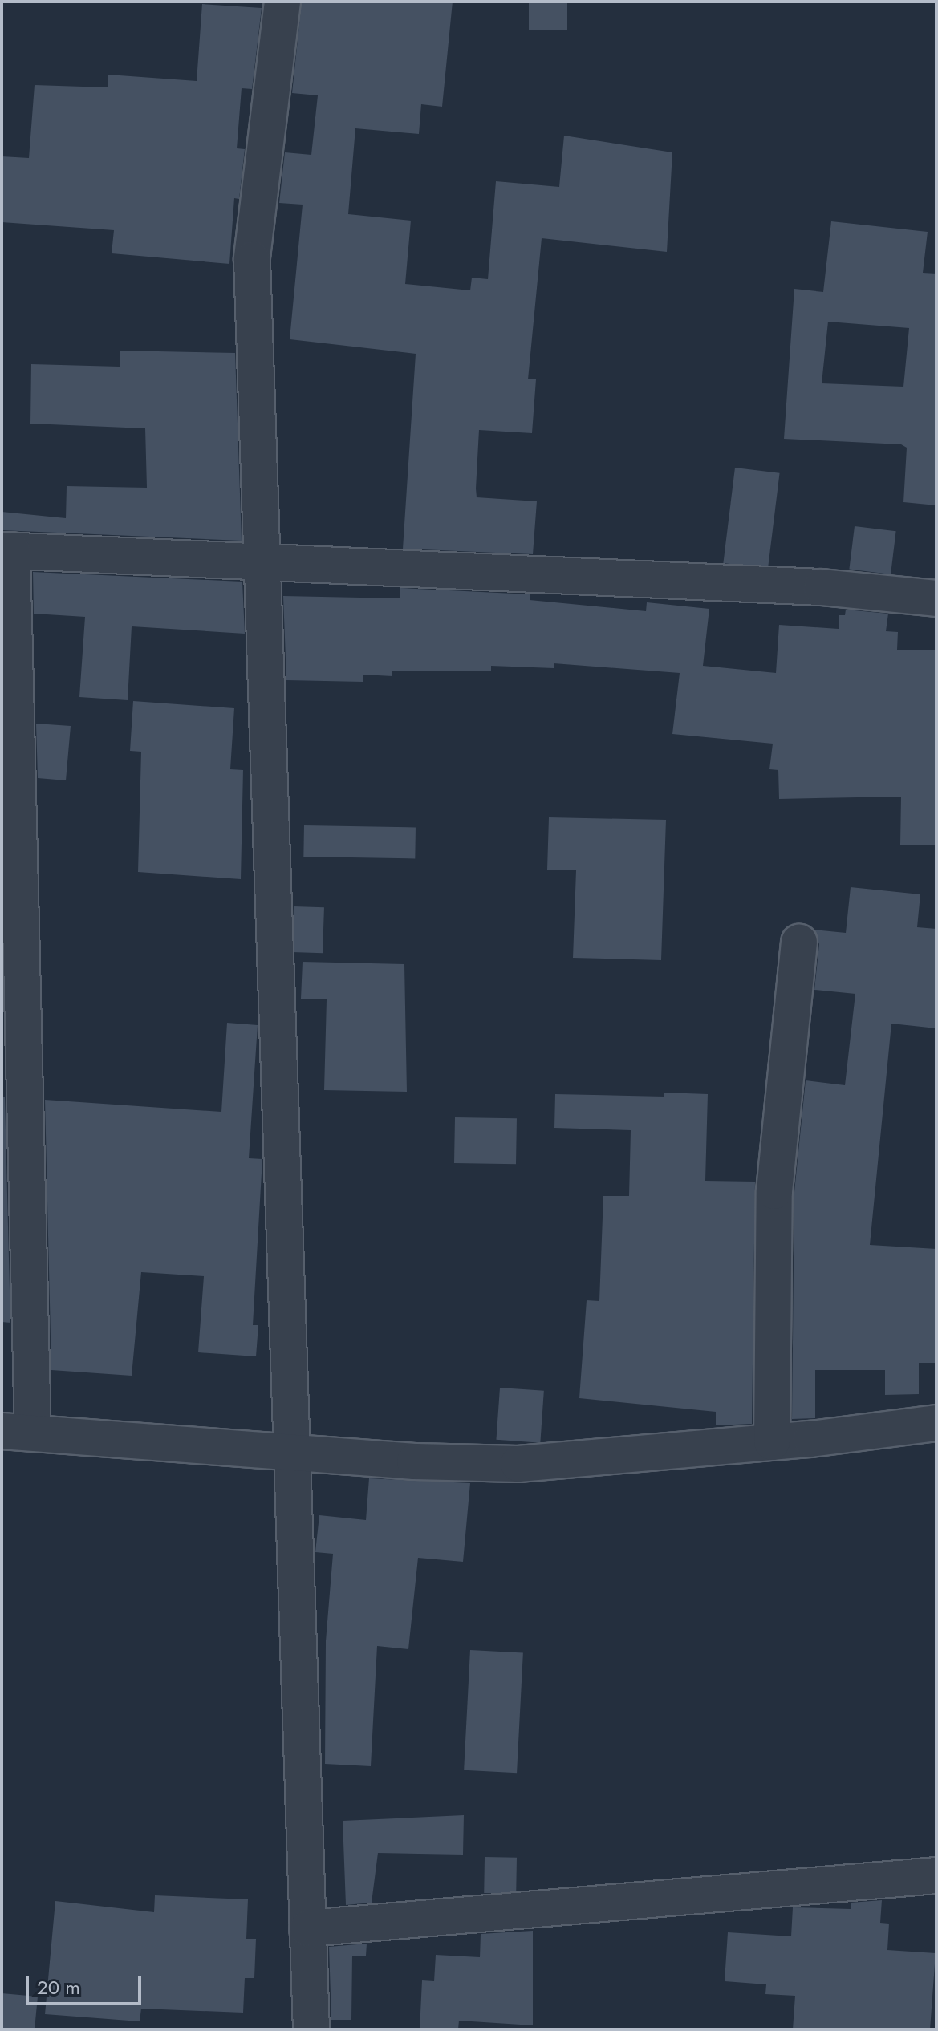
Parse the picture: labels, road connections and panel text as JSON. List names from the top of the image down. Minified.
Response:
{"scale_bar":"20 m"}
